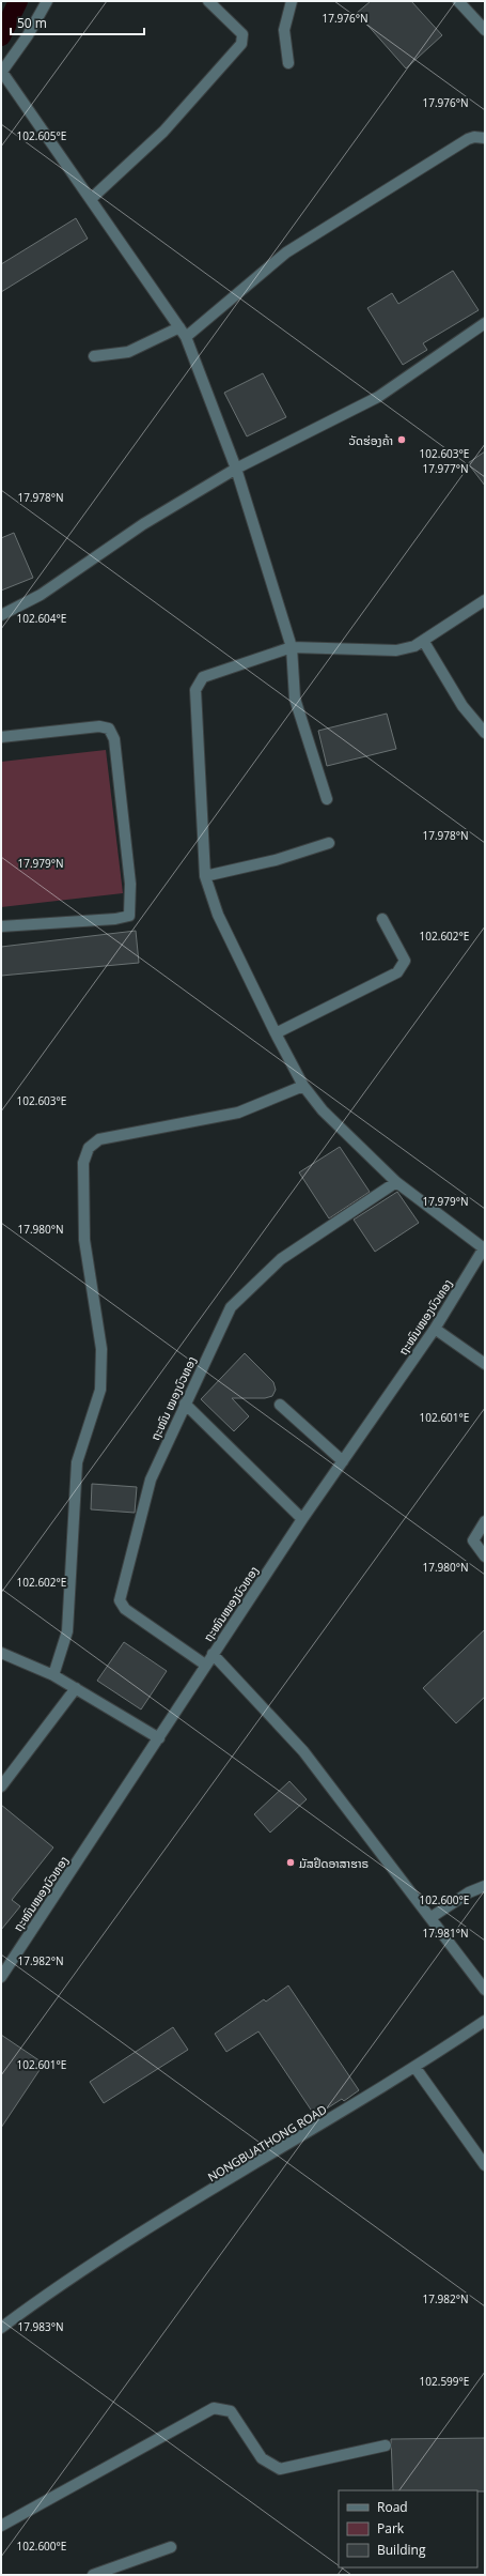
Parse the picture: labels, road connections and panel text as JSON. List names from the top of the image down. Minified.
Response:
{"streets":{"street":["ຖະໜົນໜອງບົວທອງ","ຖະໜົນ ໝອງບົວທອງ","NONGBUATHONG ROAD"]},"crossings":[["ຖະໜົນໜອງບົວທອງ","ຖະໜົນ ໝອງບົວທອງ"]],"places":["ວັດຮ່ອງຄ້າ","ມັສຢິດອາສາຮາຣ"],"legend":["Road","Park","Building"],"scale_bar":"50 m","coordinates":["17.976°N","102.605°E","102.603°E","17.977°N","17.978°N","102.604°E","17.979°N","102.602°E","17.980°N","102.601°E","102.600°E","17.981°N","17.982°N","17.983°N","102.599°E"]}
